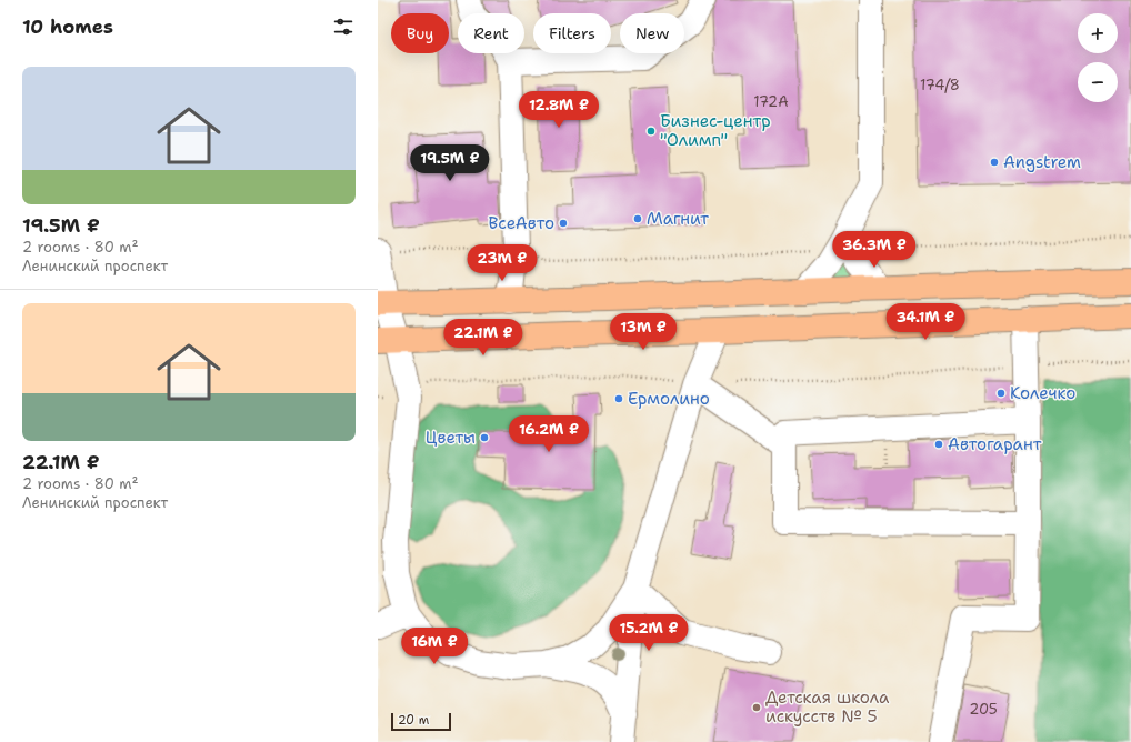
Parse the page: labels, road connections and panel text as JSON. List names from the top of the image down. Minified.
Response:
{"places":["Бизнес-центр \"Олимп\"","Angstrem","Магнит","ВсеАвто","Колечко","Ермолино","Цветы","Автогарант","Детская школа искусств № 5"],"house_numbers":["174/8","172А","205"],"scale_bar":"20 m","page":{"heading":"10 homes","map_buttons":["+","−"],"chip":["Buy","Rent","Filters","New"],"list":[{"name":"19.5M ₽","note":"2 rooms · 80 m² · Ленинский проспект"},{"name":"22.1M ₽","note":"2 rooms · 80 m² · Ленинский проспект"}],"price":["12.8M ₽","19.5M ₽","36.3M ₽","23M ₽","34.1M ₽","13M ₽","22.1M ₽","16.2M ₽","15.2M ₽","16M ₽"],"scale":"20 m"}}
